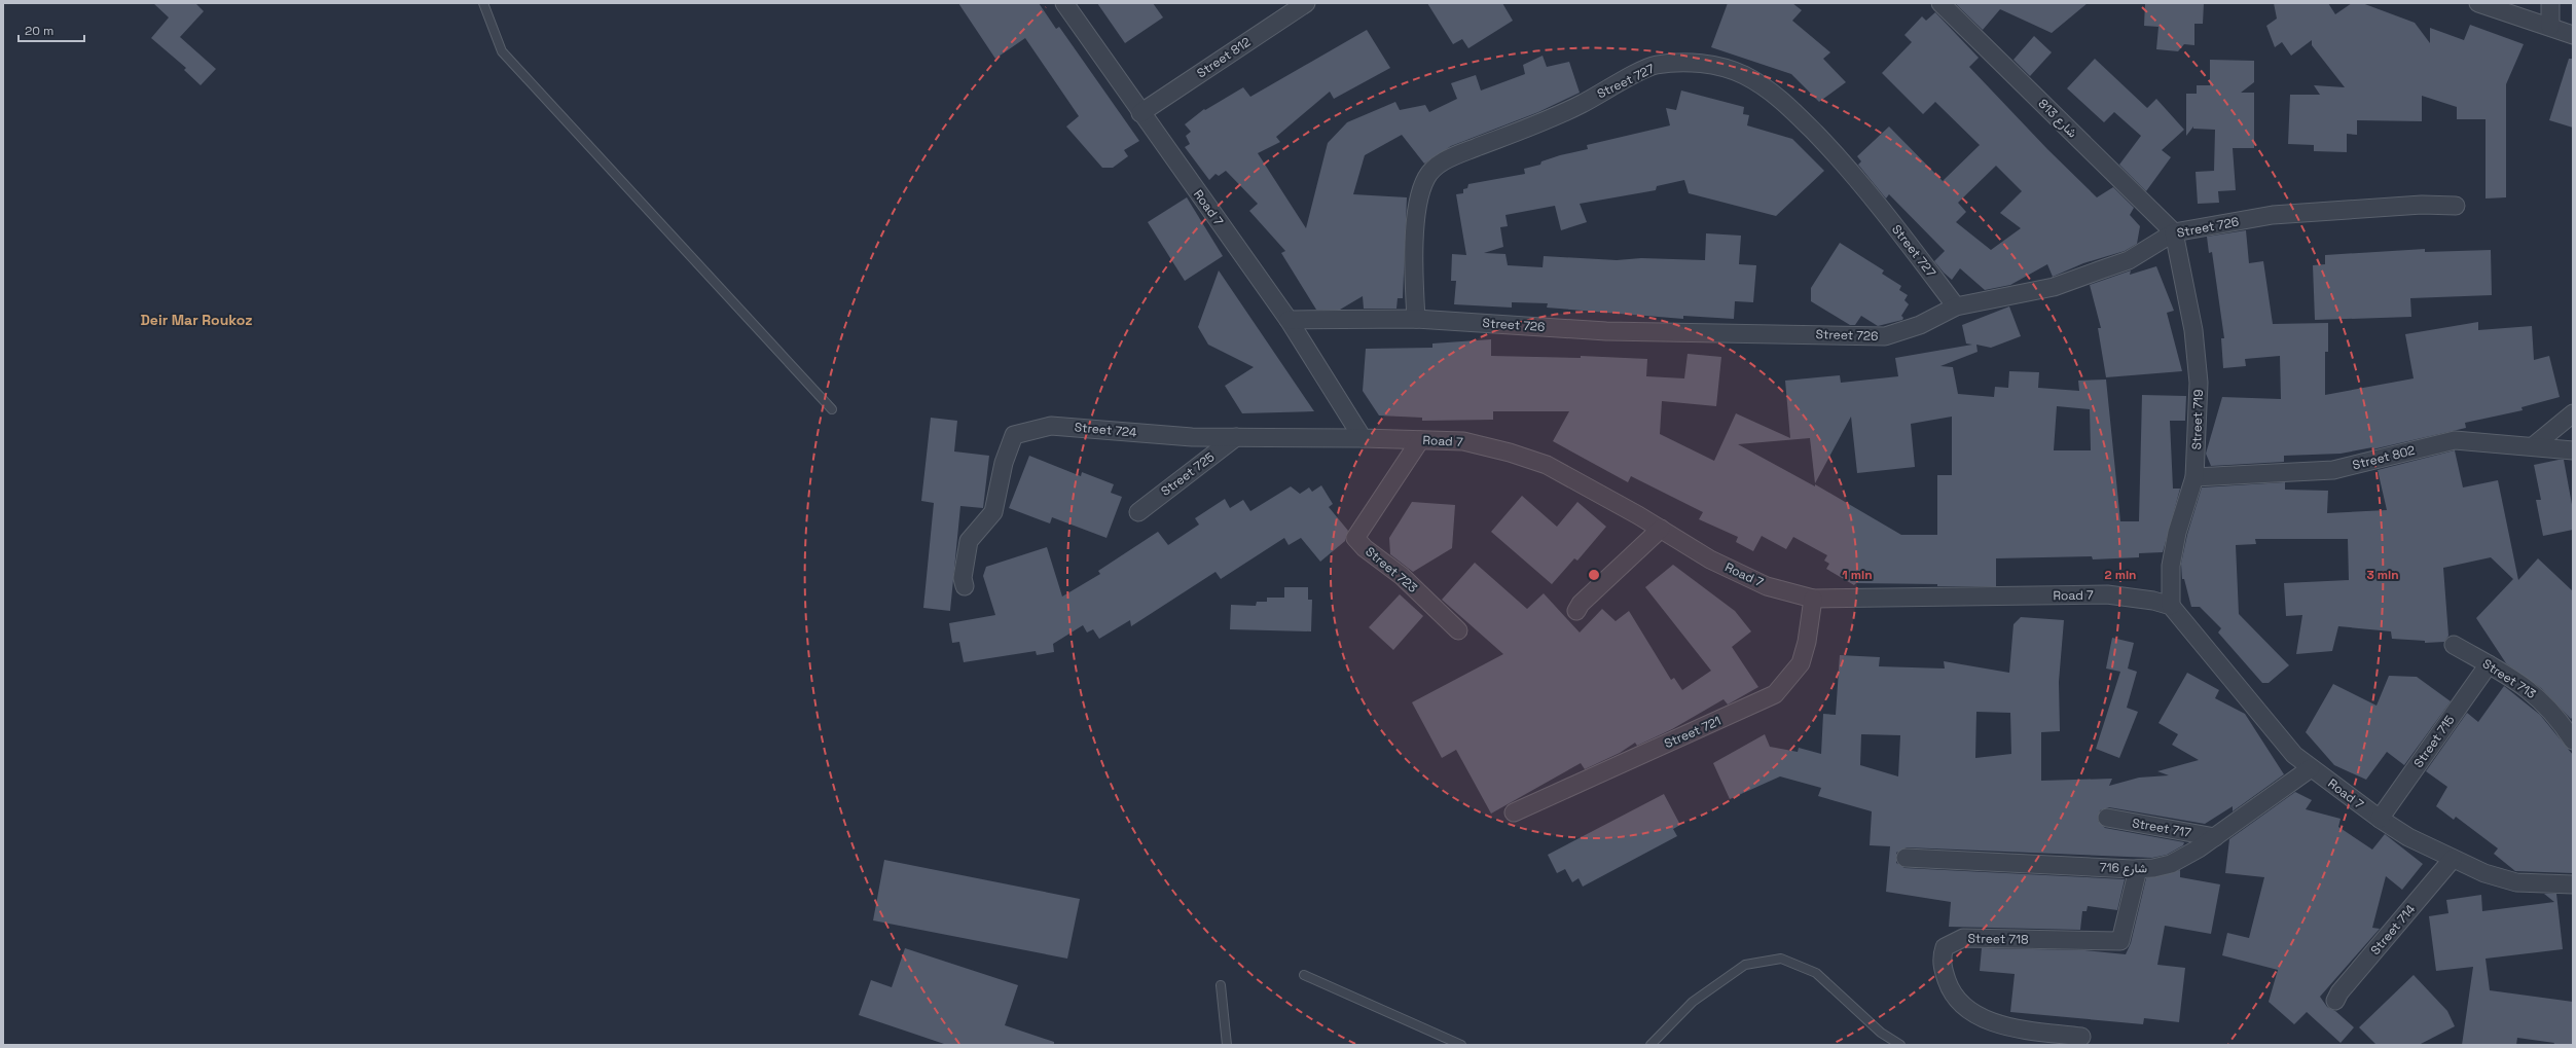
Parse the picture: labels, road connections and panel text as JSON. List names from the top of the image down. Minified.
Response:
{"streets":{"street":["Street 812","Street 727","شارع 813","Road 7","Street 726","Street 719","Street 724","Street 802","Street 725","Street 723","Street 713","Street 721","Street 715","Street 717","شارع 716","Street 714","Street 718"]},"crossings":[["Street 812","Road 7"],["Street 727","Street 726"],["شارع 813","Street 726"],["شارع 813","Street 719"],["Road 7","Street 726"],["Road 7","Street 719"],["Road 7","Street 724"],["Road 7","Street 723"],["Road 7","Street 721"],["Road 7","Street 715"],["Road 7","شارع 716"],["Road 7","Street 714"],["Street 726","Street 719"],["Street 719","Street 802"],["Street 724","Street 725"],["Street 713","Street 715"],["Street 717","شارع 716"],["شارع 716","Street 718"]],"districts":["Deir Mar Roukoz"],"scale_bar":"20 m","rings":["1 min","2 min","3 min"]}
